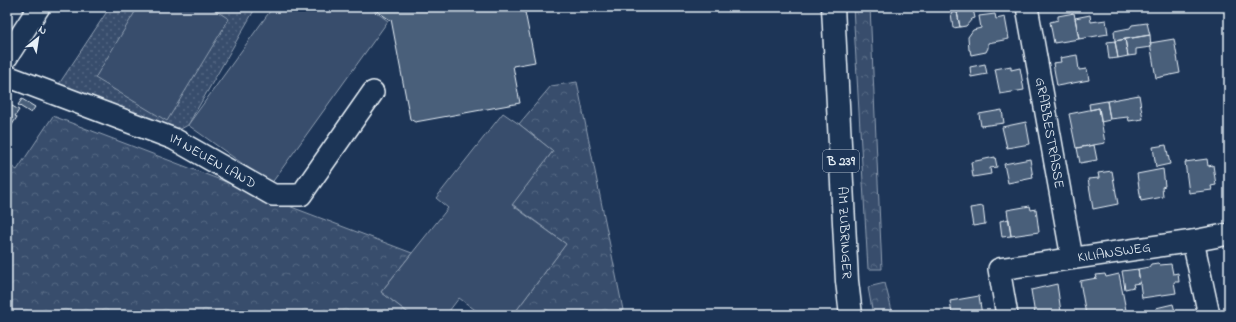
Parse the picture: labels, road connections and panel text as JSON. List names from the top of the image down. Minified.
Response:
{"streets":{"main road":["B 239","AM ZUBRINGER"],"street":["GRABBESTRASSE","IM NEUEN LAND","KILIANSWEG"]},"crossings":[["GRABBESTRASSE","KILIANSWEG"]],"north":"top right"}
